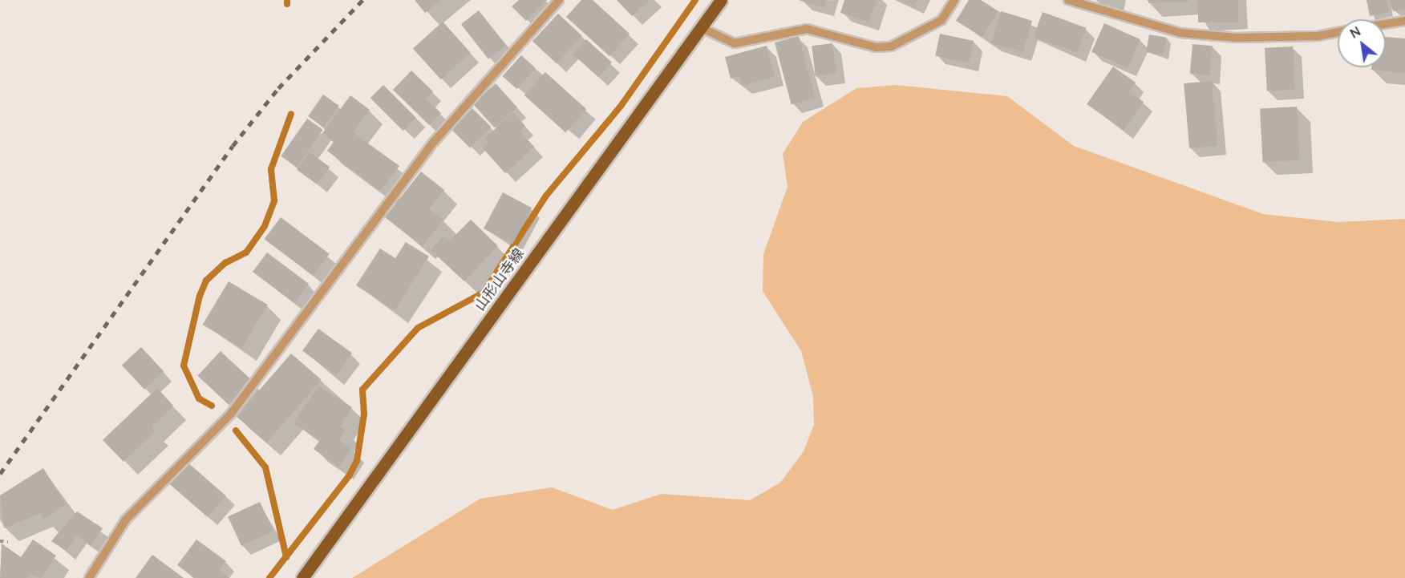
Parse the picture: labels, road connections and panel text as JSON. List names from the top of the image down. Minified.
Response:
{"streets":{"main road":["山形山寺線"]},"north":"top left"}
